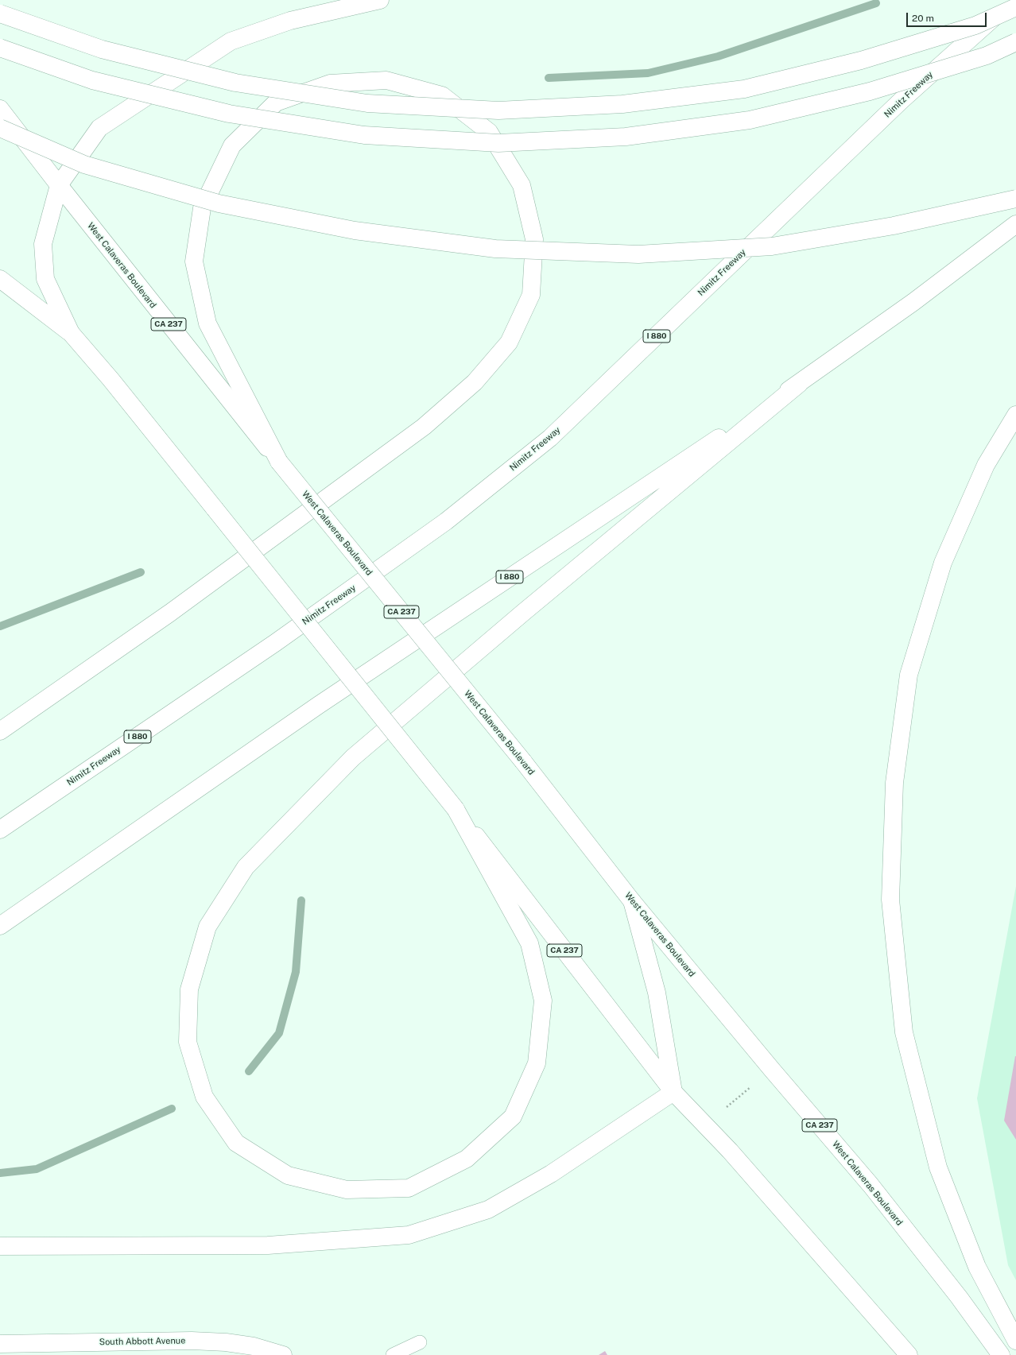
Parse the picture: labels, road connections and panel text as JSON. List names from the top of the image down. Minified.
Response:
{"streets":{"main road":["Nimitz Freeway","West Calaveras Boulevard","CA 237","I 880","South Abbott Avenue"]},"scale_bar":"20 m"}
